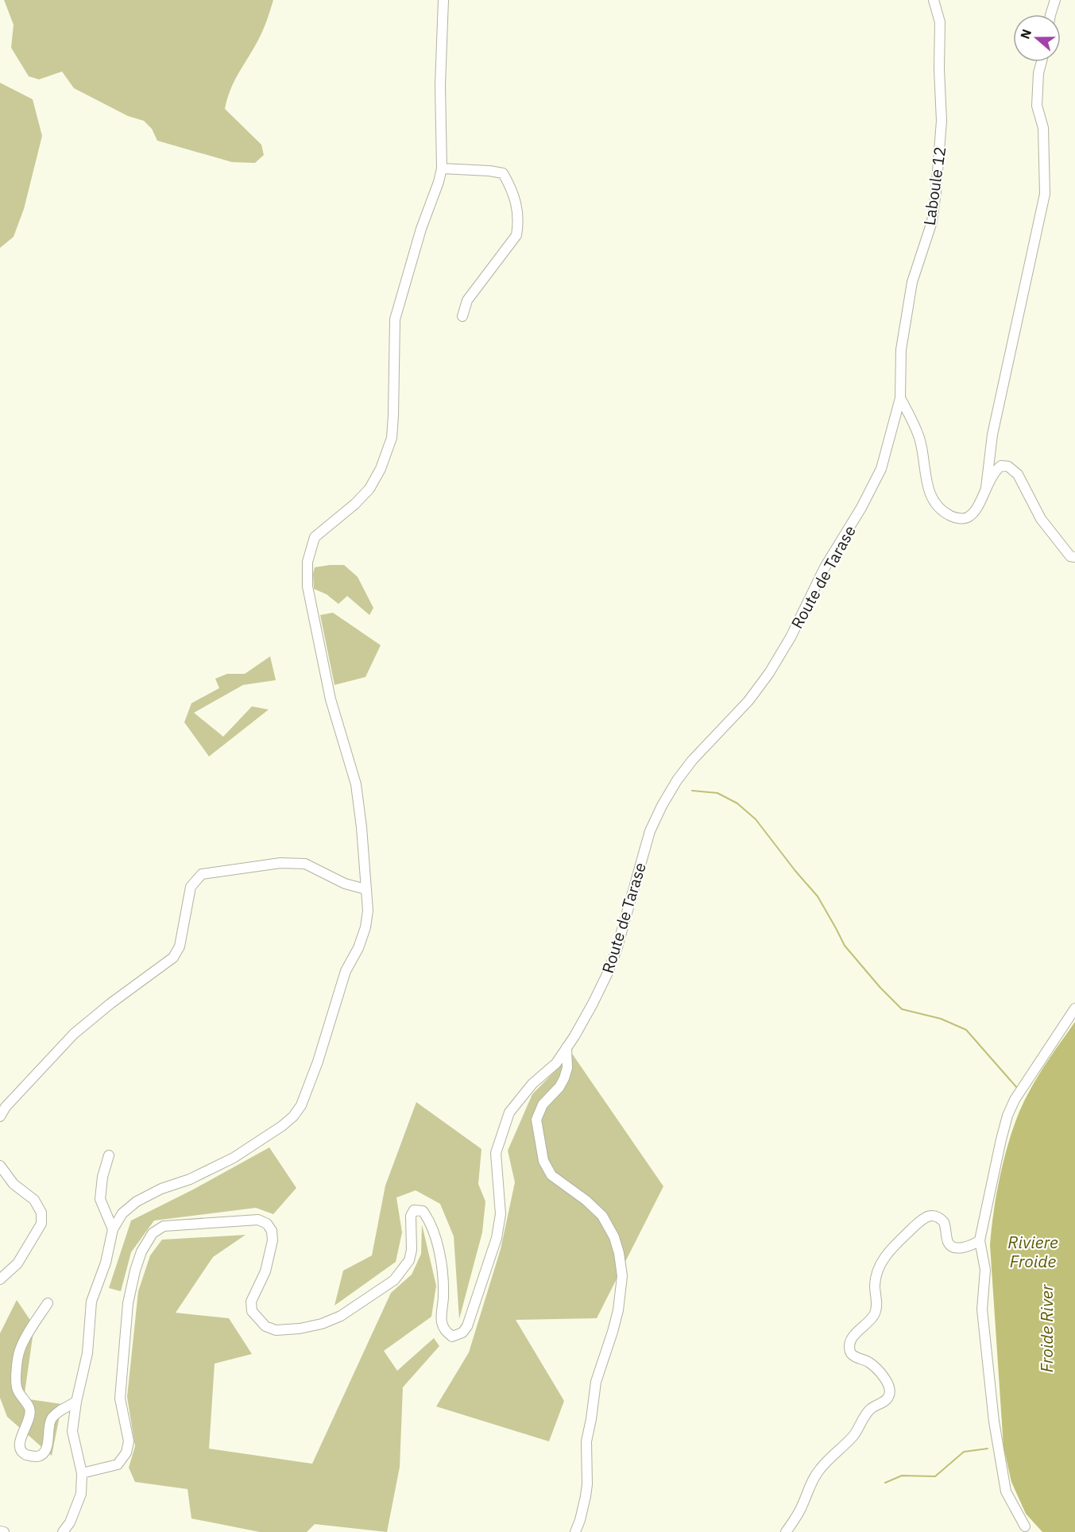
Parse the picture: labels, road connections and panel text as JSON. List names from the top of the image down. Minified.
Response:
{"streets":{"street":["Laboule 12","Route de Tarase"]},"crossings":[["Laboule 12","Route de Tarase"]],"water":["Riviere Froide","Froide River"],"north":"left"}
